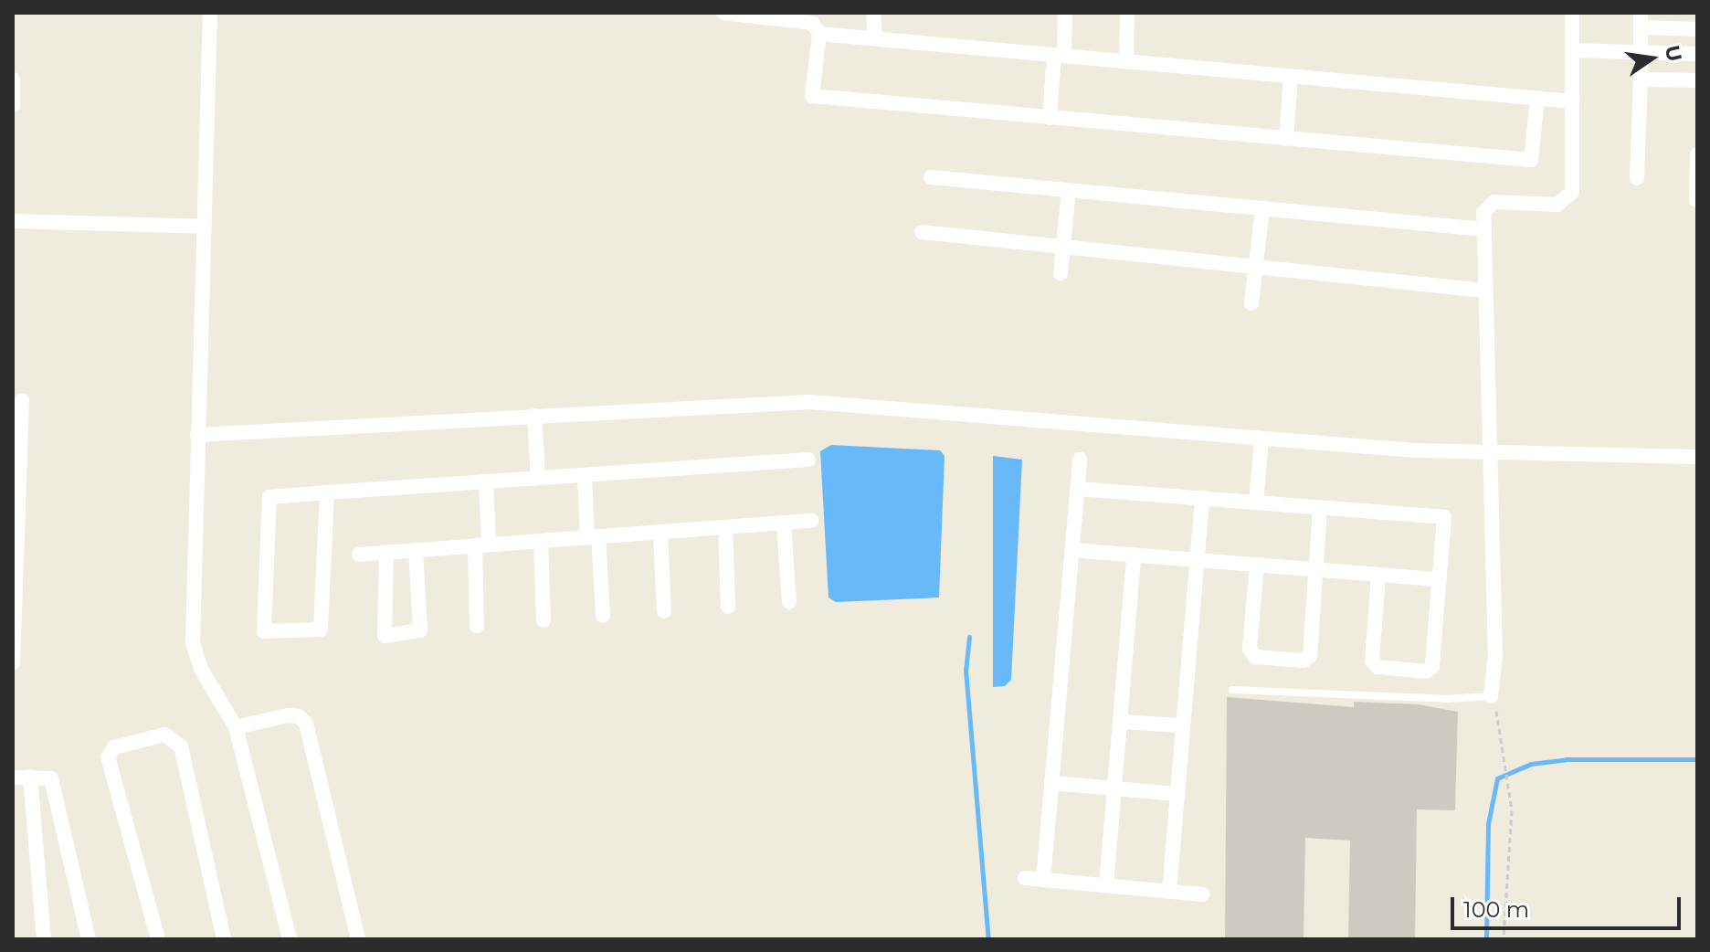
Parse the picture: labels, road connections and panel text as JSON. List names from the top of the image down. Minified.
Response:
{"scale_bar":"100 m","north":"right"}
